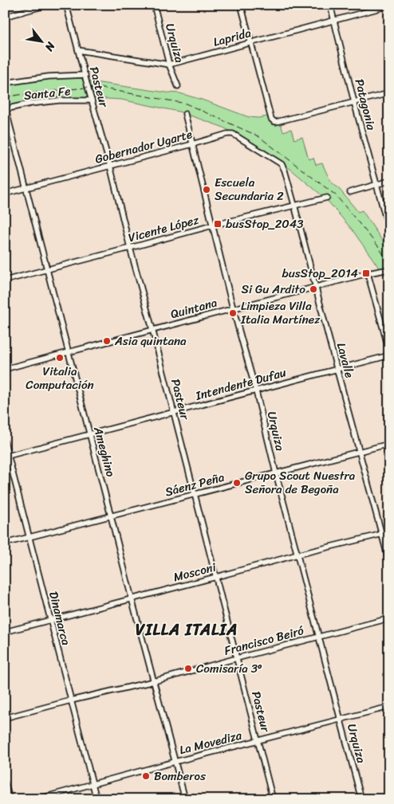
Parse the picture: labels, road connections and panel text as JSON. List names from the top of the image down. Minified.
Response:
{"streets":{"street":["Laprida","Urquiza","Pasteur","Santa Fe","Patagonia","Gobernador Ugarte","Vicente López","Quintana","Lavalle","Intendente Dufau","Ameghino","Sáenz Peña","Mosconi","Dinamarca","Francisco Beiró","La Movediza"]},"crossings":[["Laprida","Urquiza"],["Laprida","Pasteur"],["Laprida","Patagonia"],["Urquiza","Gobernador Ugarte"],["Urquiza","Vicente López"],["Urquiza","Quintana"],["Urquiza","Intendente Dufau"],["Urquiza","Sáenz Peña"],["Urquiza","Mosconi"],["Urquiza","Francisco Beiró"],["Urquiza","La Movediza"],["Pasteur","Santa Fe"],["Pasteur","Gobernador Ugarte"],["Pasteur","Vicente López"],["Pasteur","Quintana"],["Pasteur","Intendente Dufau"],["Pasteur","Sáenz Peña"],["Pasteur","Mosconi"],["Pasteur","Francisco Beiró"],["Pasteur","La Movediza"],["Santa Fe","Ameghino"],["Gobernador Ugarte","Lavalle"],["Gobernador Ugarte","Ameghino"],["Vicente López","Lavalle"],["Vicente López","Ameghino"],["Quintana","Lavalle"],["Quintana","Ameghino"],["Lavalle","Intendente Dufau"],["Lavalle","Sáenz Peña"],["Lavalle","Mosconi"],["Intendente Dufau","Ameghino"],["Intendente Dufau","Dinamarca"],["Ameghino","Sáenz Peña"],["Ameghino","Mosconi"],["Ameghino","Francisco Beiró"],["Ameghino","La Movediza"],["Sáenz Peña","Dinamarca"],["Mosconi","Dinamarca"],["Dinamarca","Francisco Beiró"],["Dinamarca","La Movediza"]],"districts":["VILLA ITALIA"],"places":{"other":["Escuela Secundaria 2","Si Gu Ardito","Limpieza Villa Italia Martínez","Asia quintana","Vitalia Computación","Grupo Scout Nuestra Señora de Begoña","Comisaría 3º","Bomberos"],"transit":["busStop_2043","busStop_2014"]},"north":"bottom right"}
